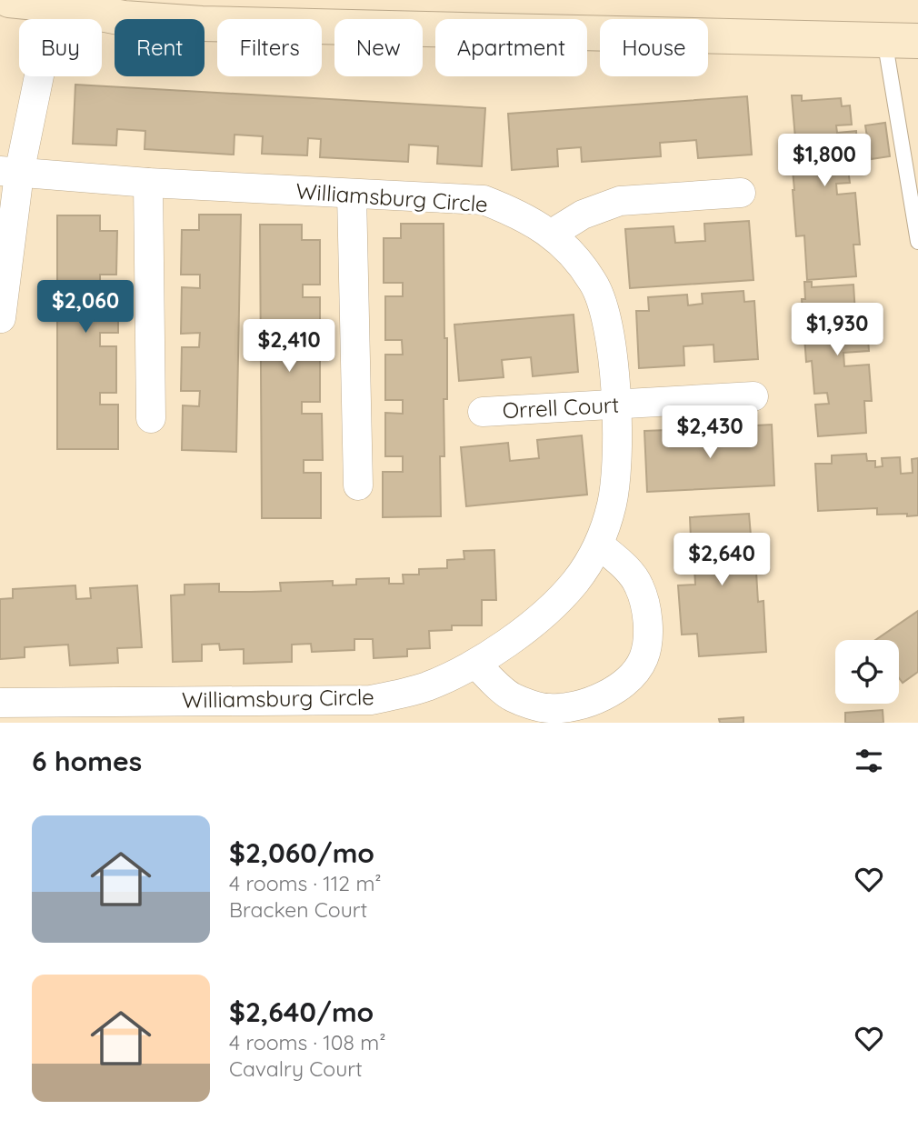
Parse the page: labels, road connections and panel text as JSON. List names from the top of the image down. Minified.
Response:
{"streets":{"street":["Williamsburg Circle","Orrell Court"]},"crossings":[["Williamsburg Circle","Orrell Court"]],"page":{"chip":["Buy","Rent","Filters","New","Apartment","House"],"price":["$1,800","$2,060","$1,930","$2,410","$2,430","$2,640"],"heading":"6 homes","list":[{"name":"$2,060/mo","note":"4 rooms · 112 m² · Bracken Court"},{"name":"$2,640/mo","note":"4 rooms · 108 m² · Cavalry Court"}]}}
